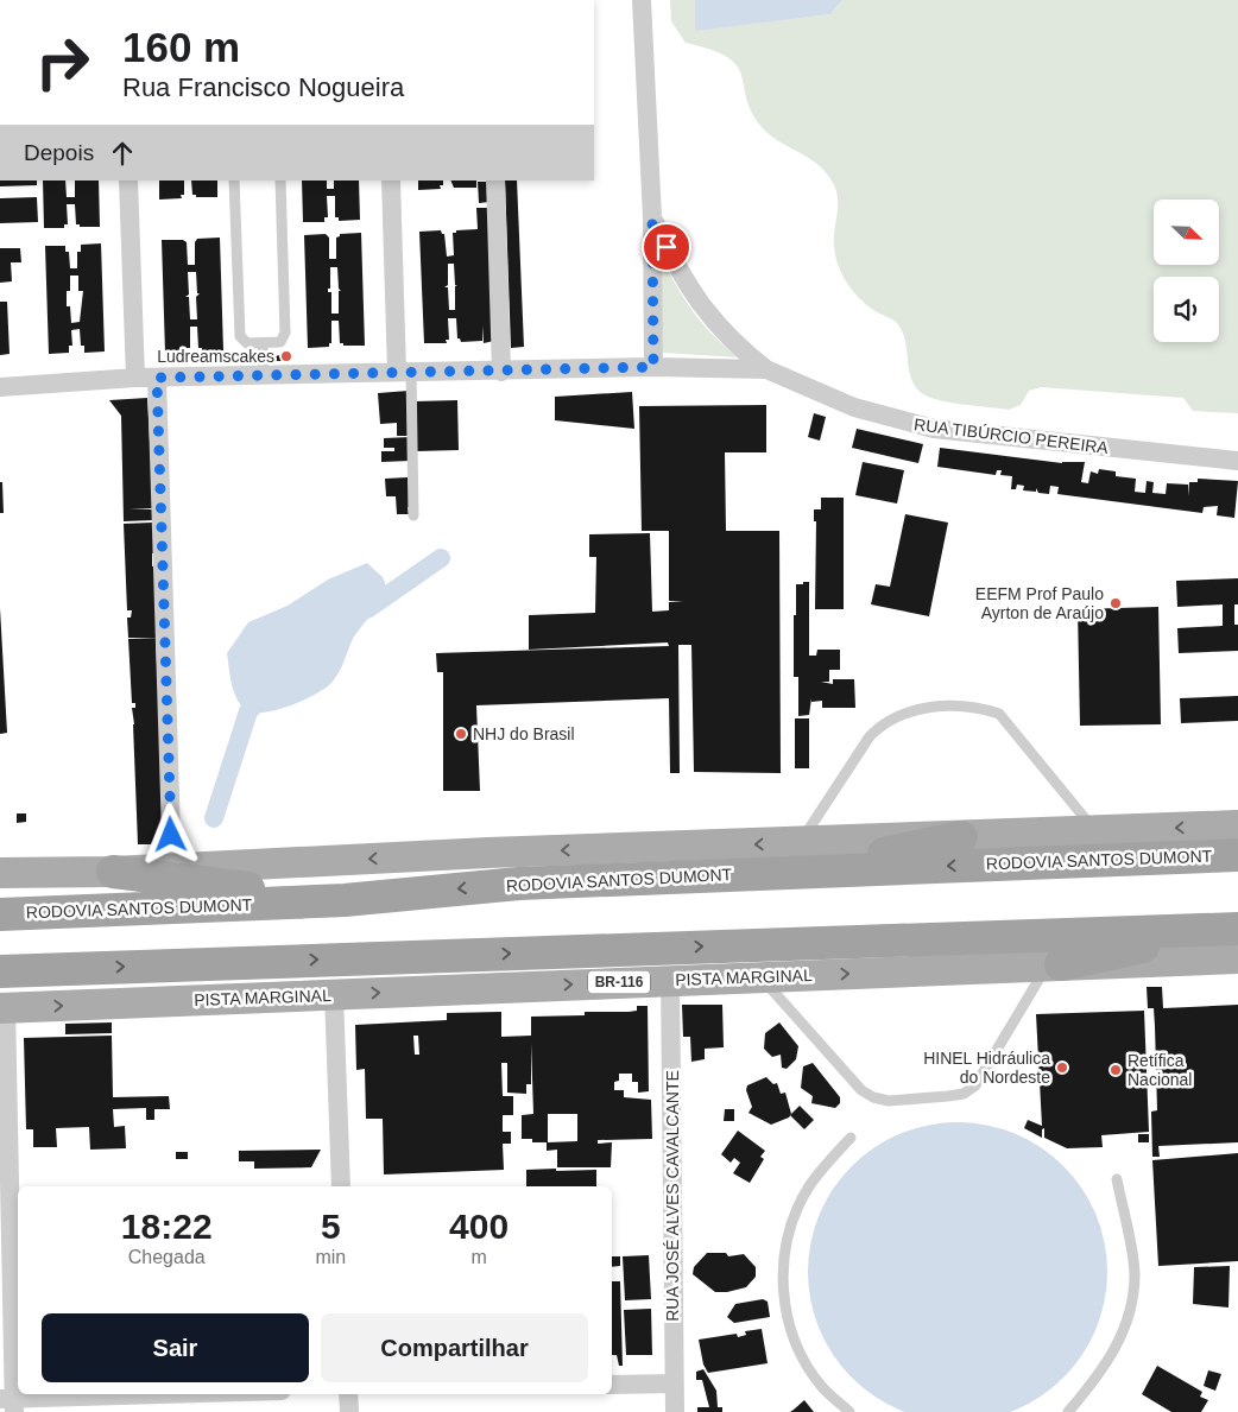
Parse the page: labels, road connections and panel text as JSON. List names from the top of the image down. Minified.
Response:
{"streets":{"highway":["RODOVIA SANTOS DUMONT","BR-116"],"main road":["PISTA MARGINAL"],"street":["RUA TIBÚRCIO PEREIRA","RUA JOSÉ ALVES CAVALCANTE"]},"crossings":[["PISTA MARGINAL","RUA JOSÉ ALVES CAVALCANTE"]],"places":["Ludreamscakes","EEFM Prof Paulo Ayrton de Araújo","NHJ do Brasil","HINEL Hidráulica do Nordeste","Retífica Nacional"],"north":"bottom right","page":{"turn":["160 m","Rua Francisco Nogueira"],"then":"Depois","eta":["18:22","Chegada","5","min","400","m"],"buttons":["Sair","Compartilhar"]}}
